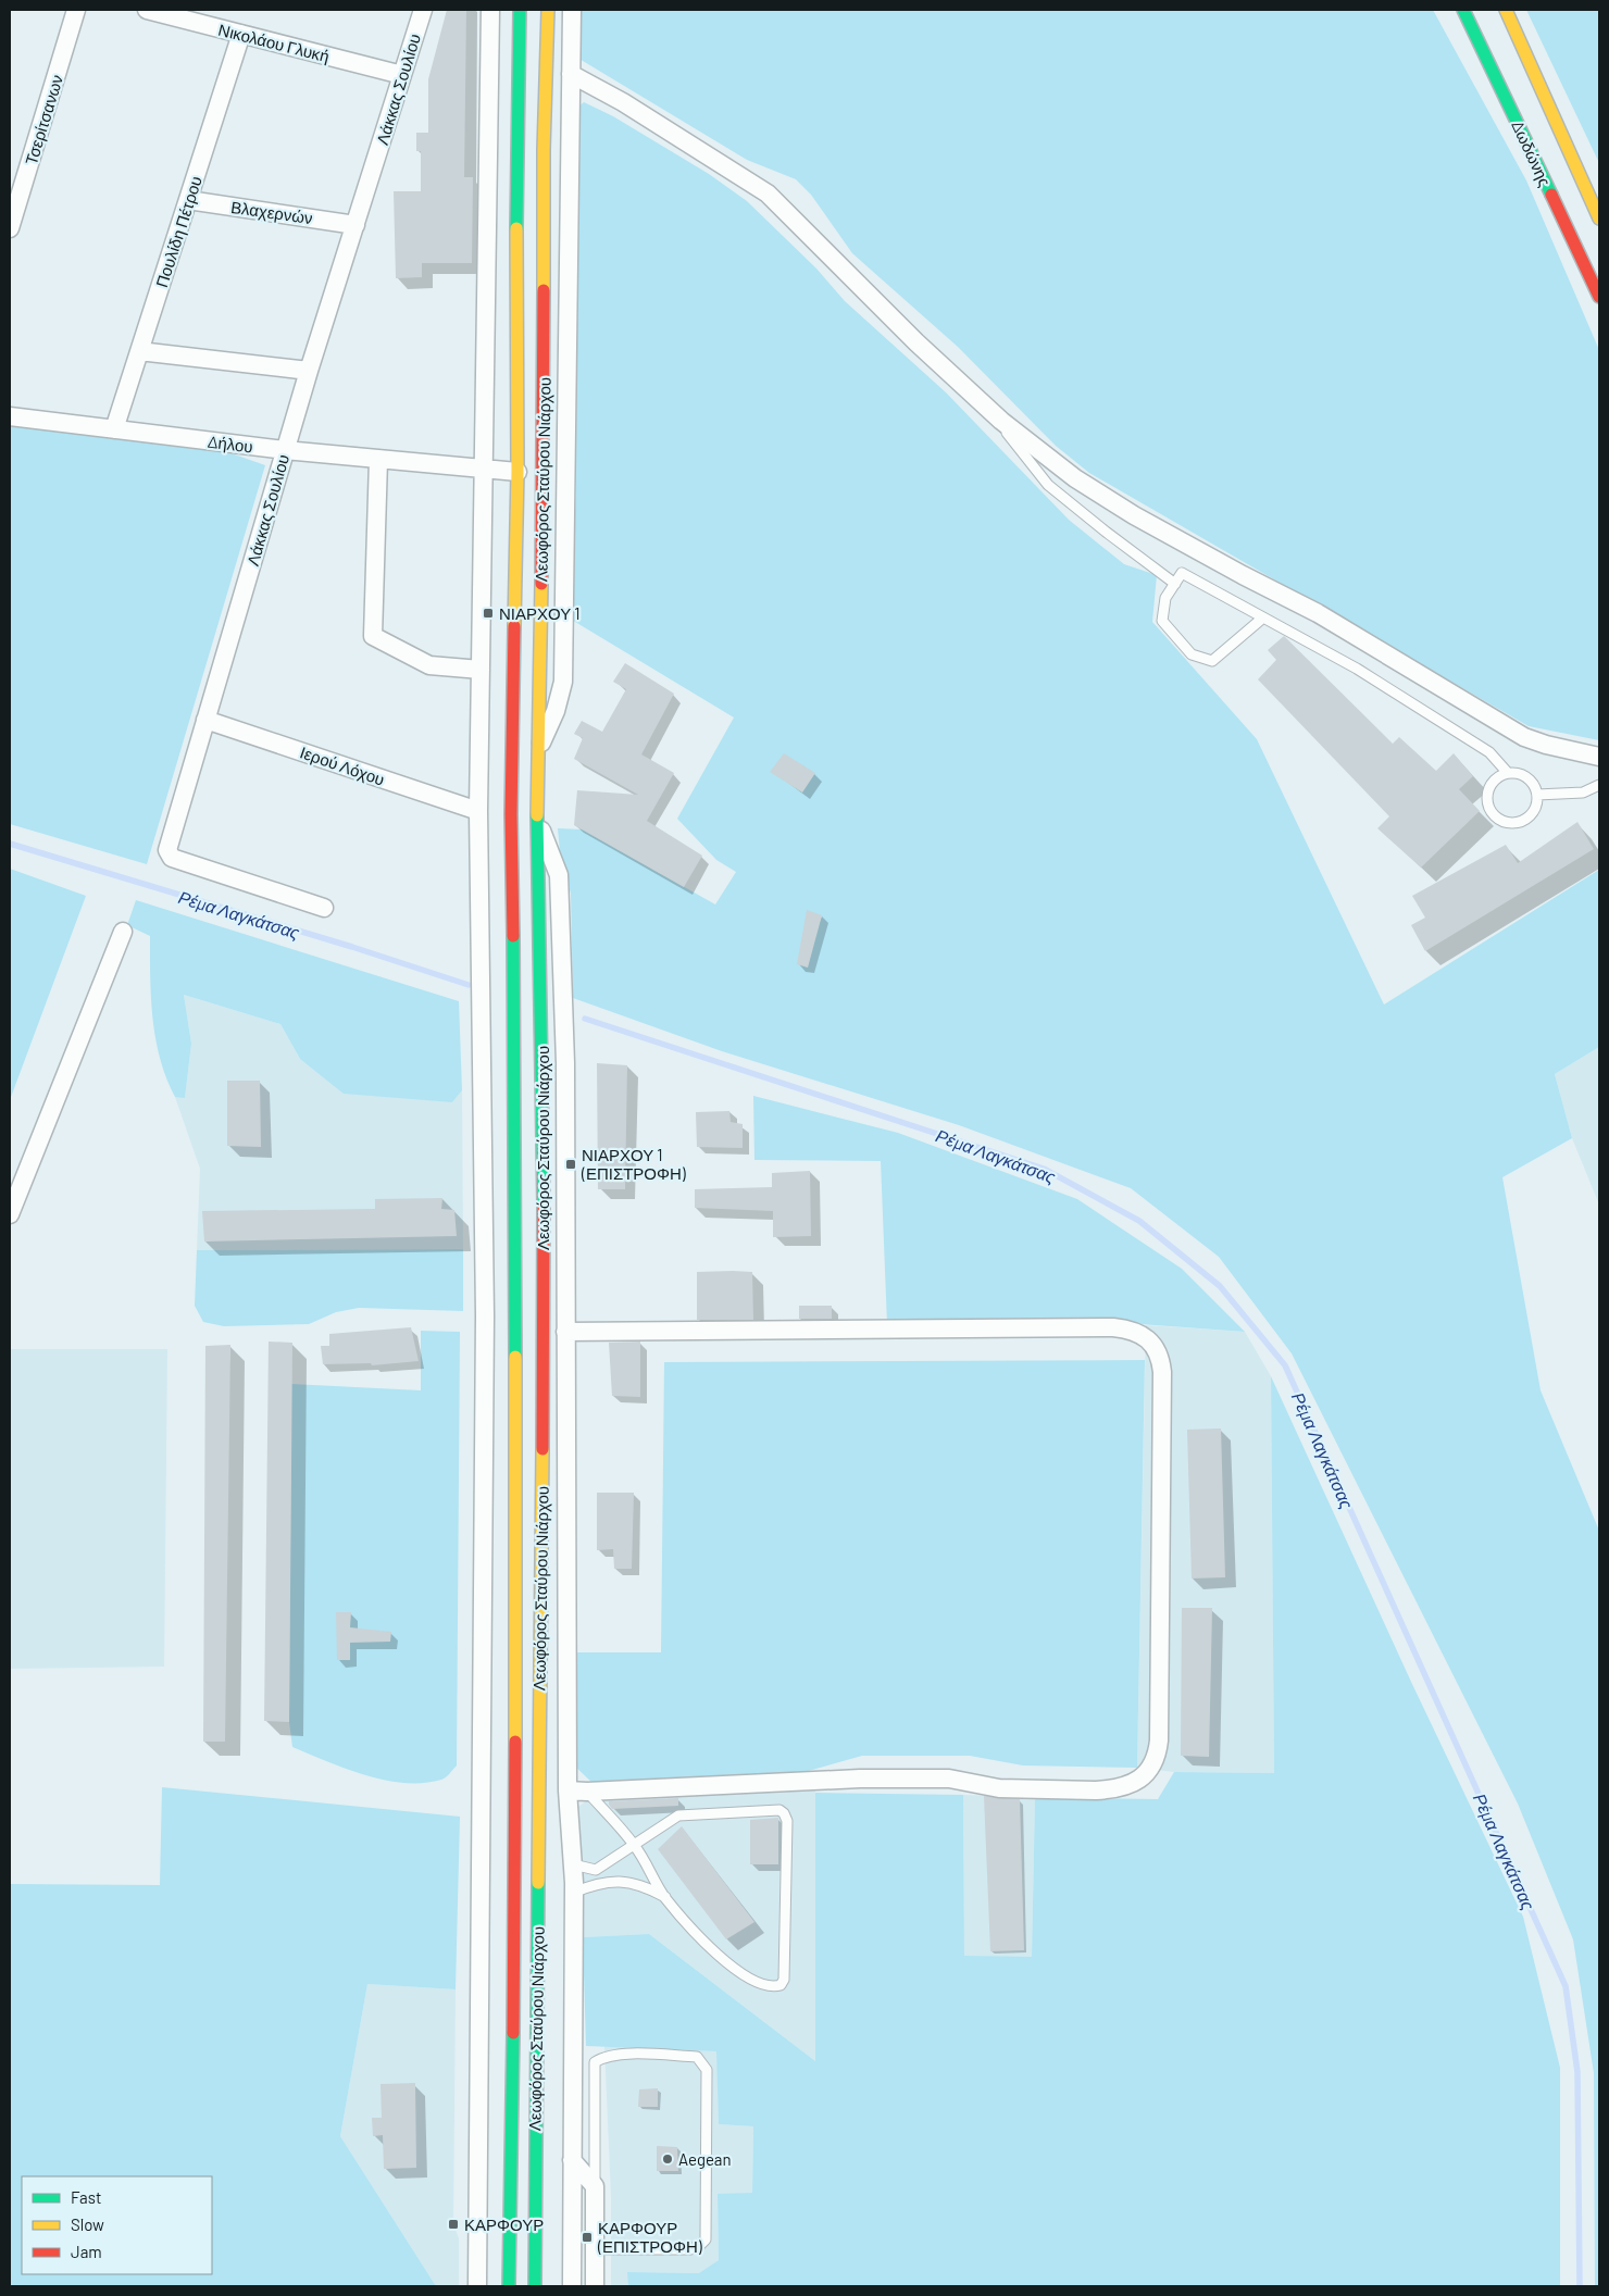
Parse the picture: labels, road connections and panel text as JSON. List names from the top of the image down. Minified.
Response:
{"streets":{"main road":["Δωδώνης","Λεωφόρος Σταύρου Νιάρχου"],"street":["Νικολάου Γλυκή","Λάκκας Σουλίου","Τσερίτσανων","Βλαχερνών","Πουλίδη Πέτρου","Δήλου","Ιερού Λόχου"]},"crossings":[["Νικολάου Γλυκή","Λάκκας Σουλίου"],["Νικολάου Γλυκή","Πουλίδη Πέτρου"],["Λάκκας Σουλίου","Βλαχερνών"],["Λάκκας Σουλίου","Δήλου"],["Λάκκας Σουλίου","Ιερού Λόχου"],["Βλαχερνών","Πουλίδη Πέτρου"],["Πουλίδη Πέτρου","Δήλου"],["Δήλου","Λεωφόρος Σταύρου Νιάρχου"]],"water":["Ρέμα Λαγκάτσας"],"places":{"transit":["ΝΙΑΡΧΟΥ 1","ΝΙΑΡΧΟΥ 1 (ΕΠΙΣΤΡΟΦΗ)","ΚΑΡΦΟΥΡ","ΚΑΡΦΟΥΡ (ΕΠΙΣΤΡΟΦΗ)"],"other":["Aegean"]},"legend":["Fast","Slow","Jam"]}
